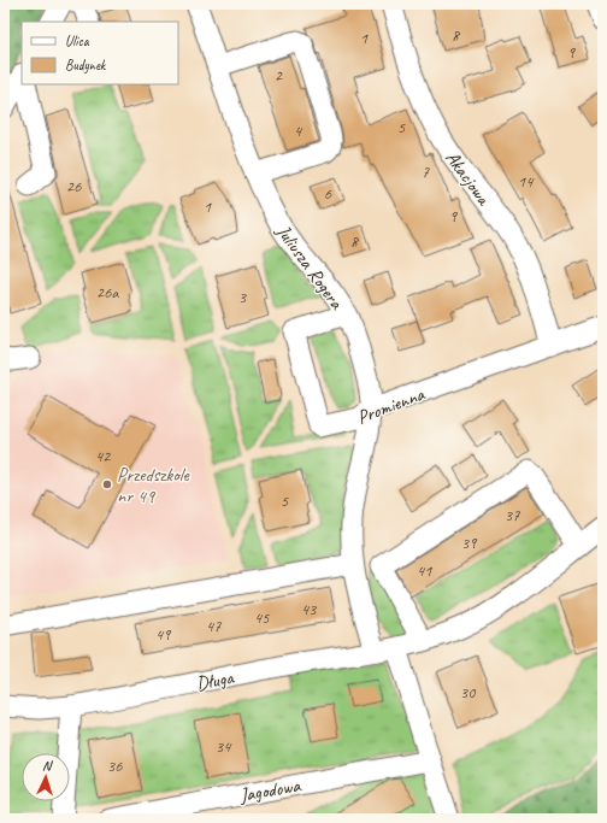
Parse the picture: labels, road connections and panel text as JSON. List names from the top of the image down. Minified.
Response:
{"streets":{"street":["Akacjowa","Juliusza Rogera","Promienna","Długa","Jagodowa"]},"crossings":[["Akacjowa","Promienna"],["Juliusza Rogera","Promienna"],["Juliusza Rogera","Długa"]],"places":["Przedszkole nr 49"],"house_numbers":["8","1","9","2","5","4","7","14","26","6","1","9","8","26a","3","42","5","37","39","41","43","45","47","49","30","34","36"],"legend":["Ulica","Budynek"],"north":"top"}
